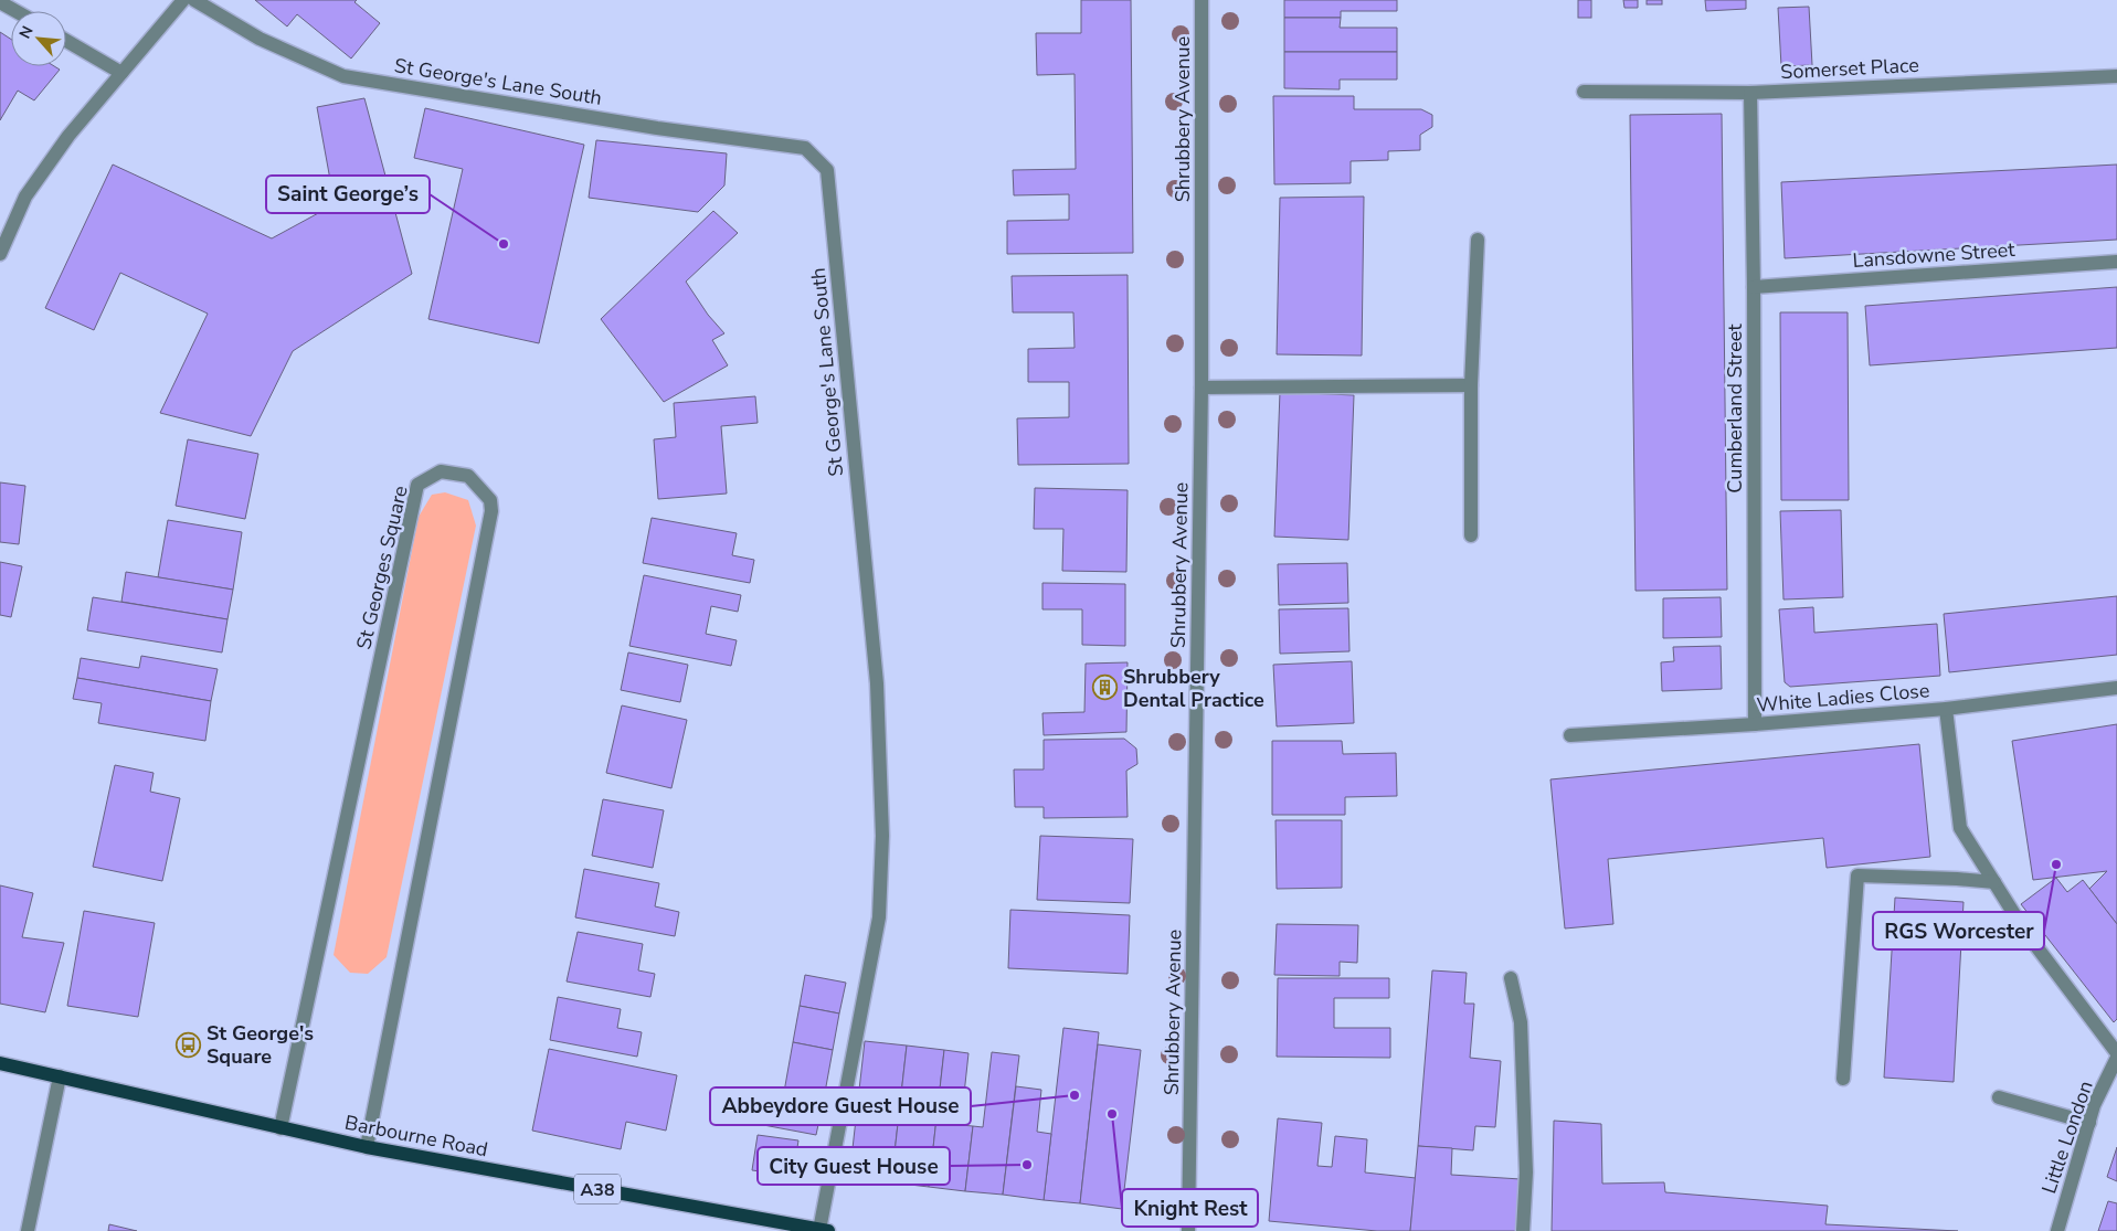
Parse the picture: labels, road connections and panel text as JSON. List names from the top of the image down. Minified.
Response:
{"streets":{"main road":["Barbourne Road","A38"],"street":["Somerset Place","St George's Lane South","Shrubbery Avenue","Lansdowne Street","Cumberland Street","St Georges Square","White Ladies Close","Little London"]},"crossings":[["Somerset Place","Cumberland Street"],["St George's Lane South","Barbourne Road"],["Lansdowne Street","Cumberland Street"],["Cumberland Street","White Ladies Close"],["St Georges Square","Barbourne Road"]],"places":{"other":["Saint George’s","RGS Worcester","Abbeydore Guest House","Knight Rest","City Guest House"],"building":["Shrubbery Dental Practice"],"bus stop":["St George's Square"]},"north":"top left"}
